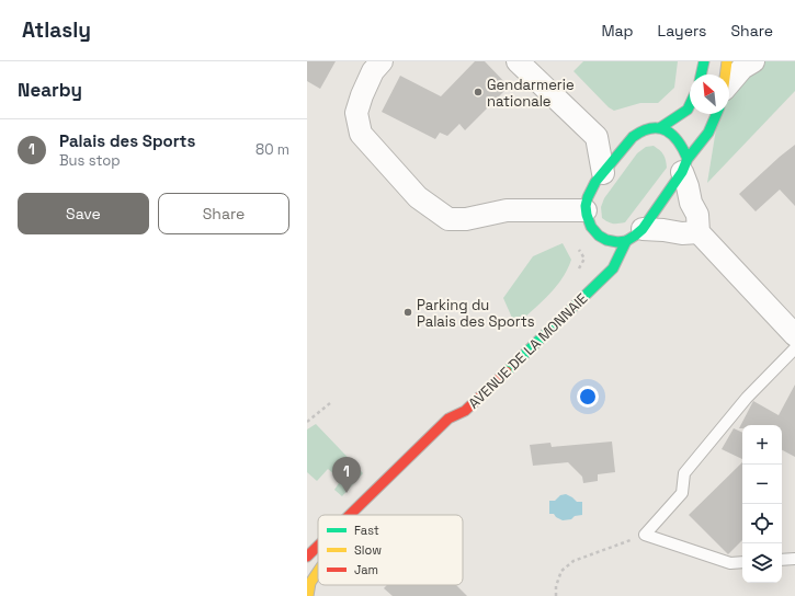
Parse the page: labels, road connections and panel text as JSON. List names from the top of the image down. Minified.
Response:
{"streets":{"street":["AVENUE DE LA MONNAIE"]},"places":["Gendarmerie nationale","Parking du Palais des Sports"],"legend":["Fast","Slow","Jam"],"north":"top left","page":{"header":"Atlasly","nav":["Map","Layers","Share"],"heading":"Nearby","list":[{"mark":"1","name":"Palais des Sports","note":"Bus stop","value":"80 m"}],"buttons":["Save","Share"],"map_buttons":["+","−"],"pins":"1"}}
